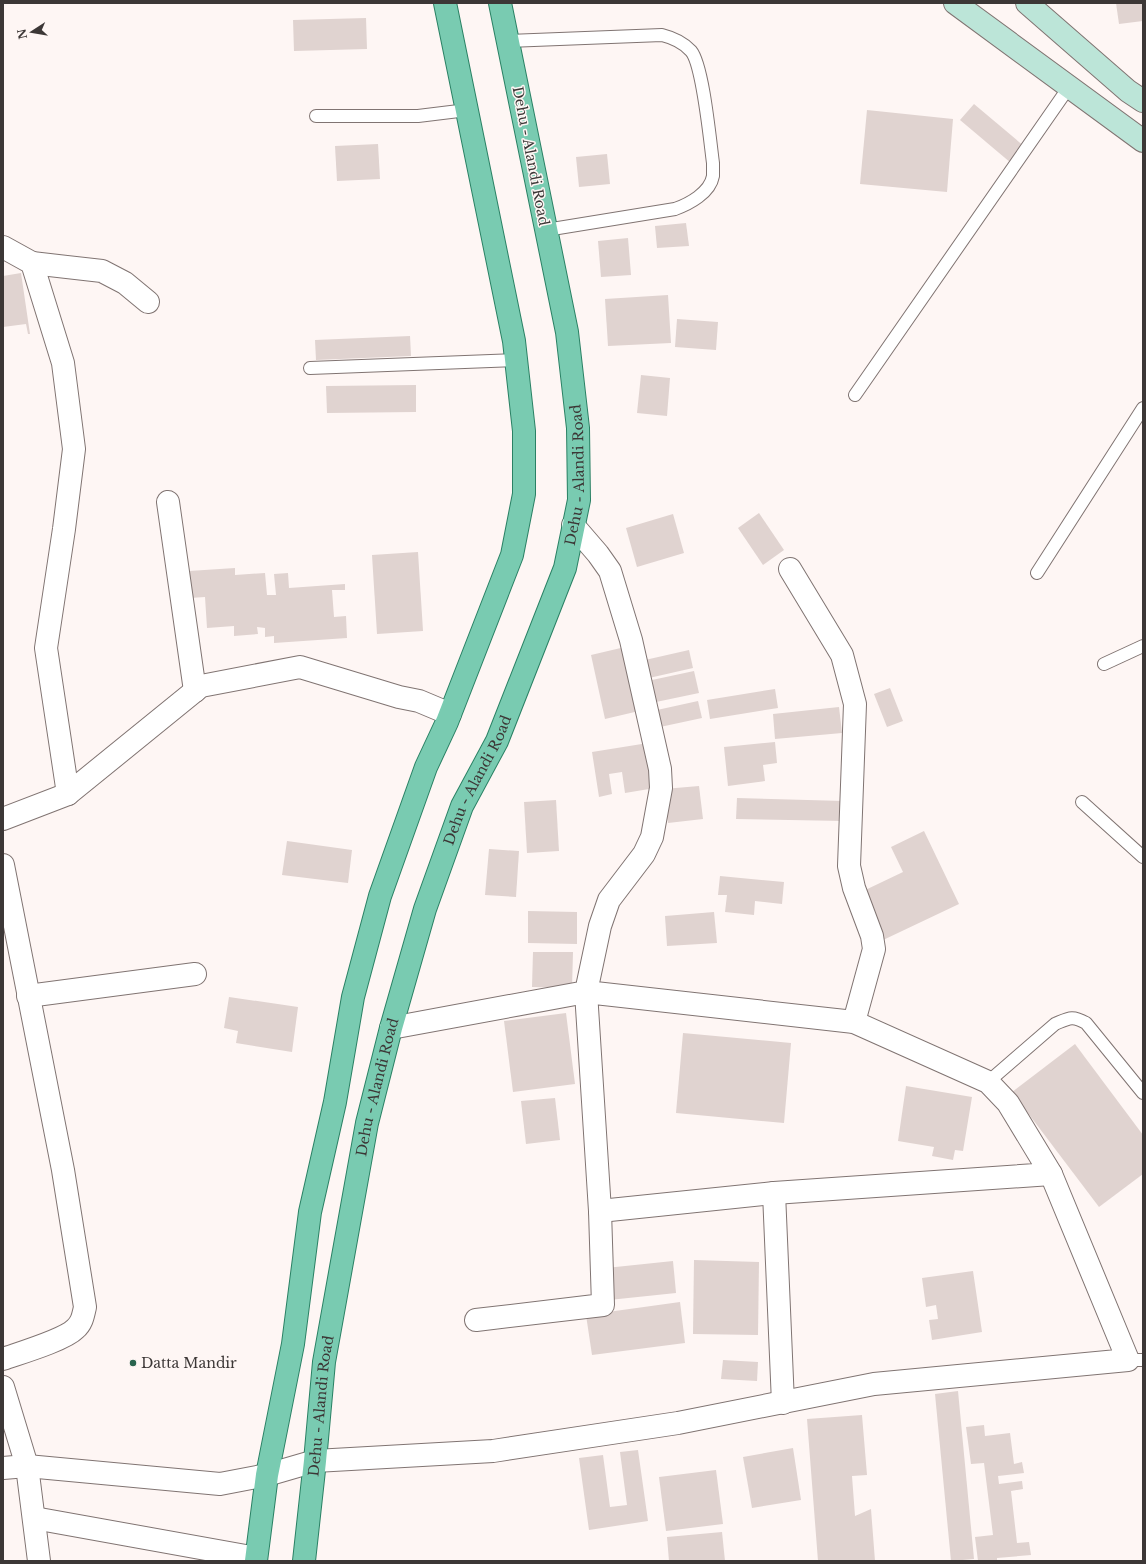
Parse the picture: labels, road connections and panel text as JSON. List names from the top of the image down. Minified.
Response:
{"streets":{"main road":["Dehu - Alandi Road"]},"places":["Datta Mandir"],"north":"left"}
